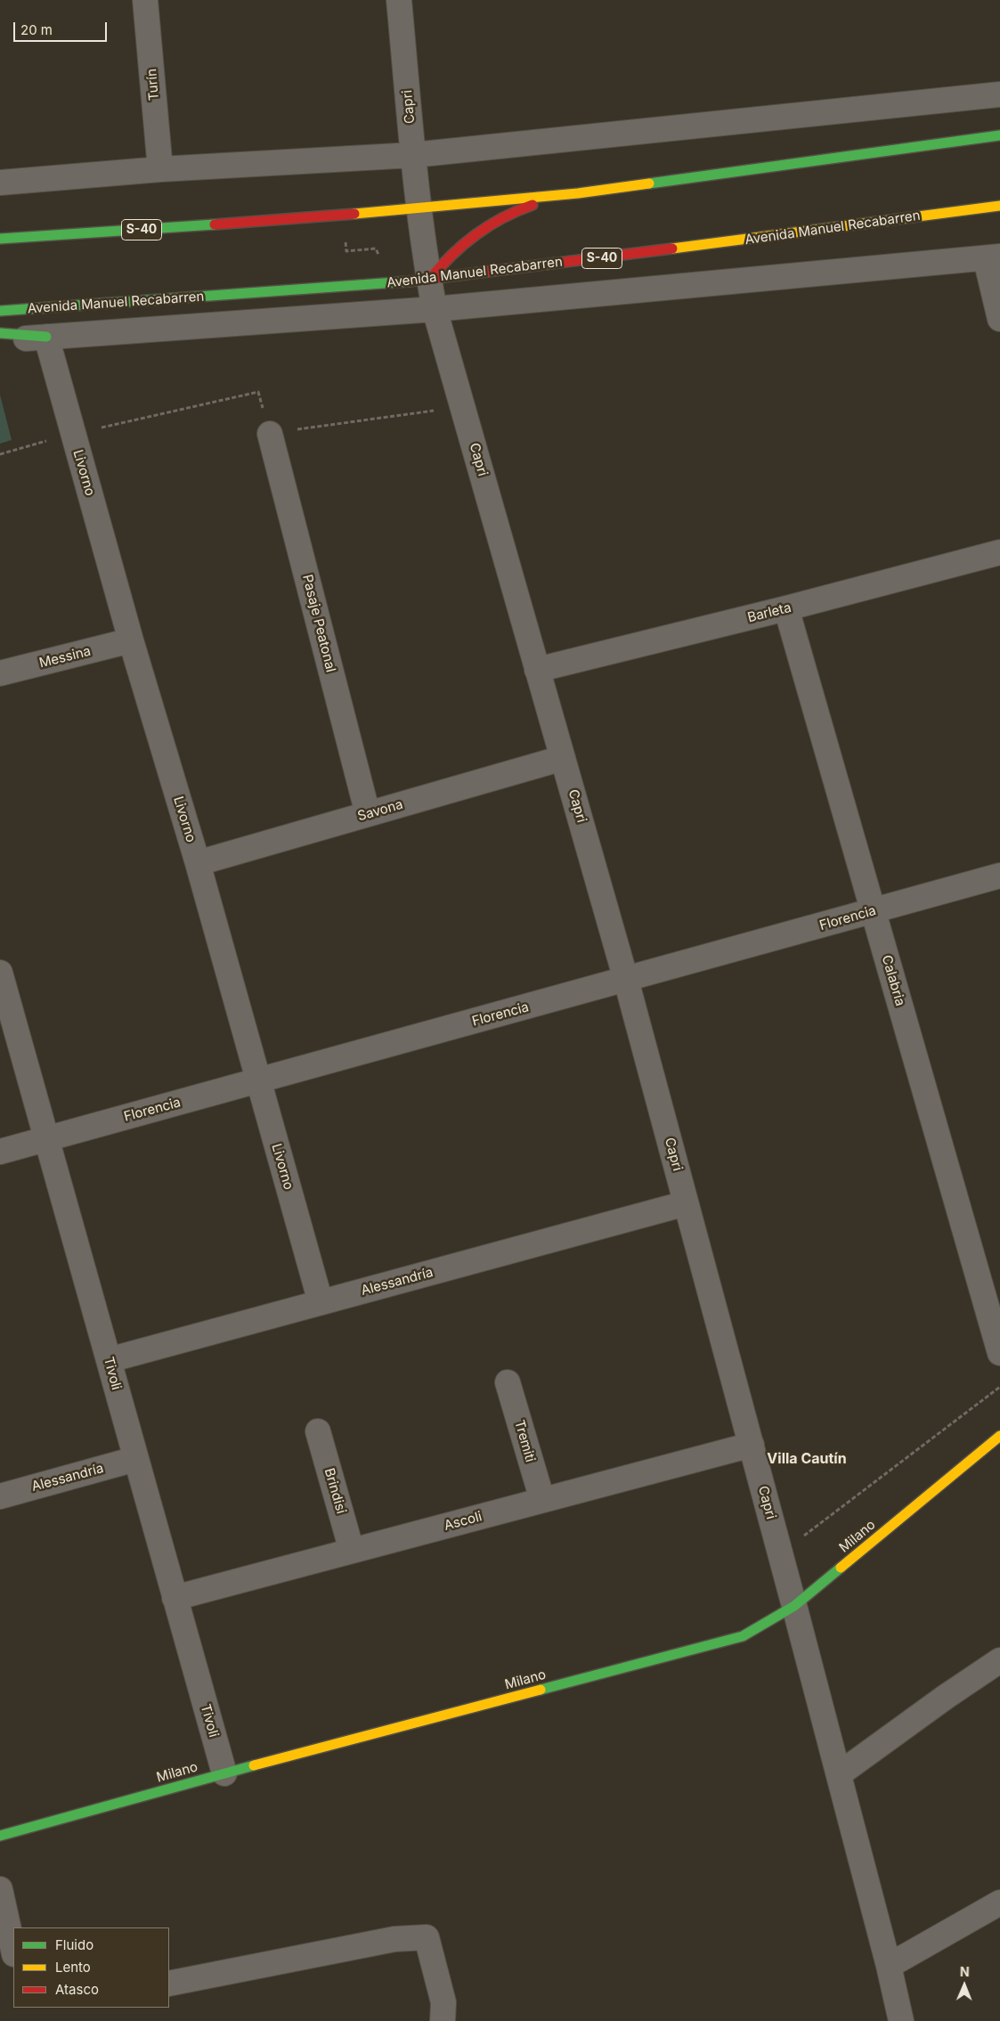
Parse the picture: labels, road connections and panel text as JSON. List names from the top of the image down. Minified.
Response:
{"streets":{"main road":["Avenida Manuel Recabarren","S-40","Milano"],"street":["Turín","Capri","Livorno","Barleta","Pasaje Peatonal","Messina","Savona","Florencia","Calabria","Alessandría","Tivoli","Tremiti","Brindisi","Ascoli"]},"crossings":[["Capri","Avenida Manuel Recabarren"],["Capri","S-40"],["Capri","Barleta"],["Capri","Savona"],["Capri","Florencia"],["Capri","Alessandría"],["Capri","Ascoli"],["Capri","Milano"],["Livorno","Messina"],["Livorno","Savona"],["Livorno","Florencia"],["Livorno","Alessandría"],["Barleta","Calabria"],["Pasaje Peatonal","Savona"],["Florencia","Calabria"],["Florencia","Tivoli"],["Alessandría","Tivoli"],["Tivoli","Ascoli"],["Tivoli","Milano"],["Tremiti","Ascoli"],["Brindisi","Ascoli"]],"districts":["Villa Cautín"],"legend":["Fluido","Lento","Atasco"],"scale_bar":"20 m","north":"top"}
